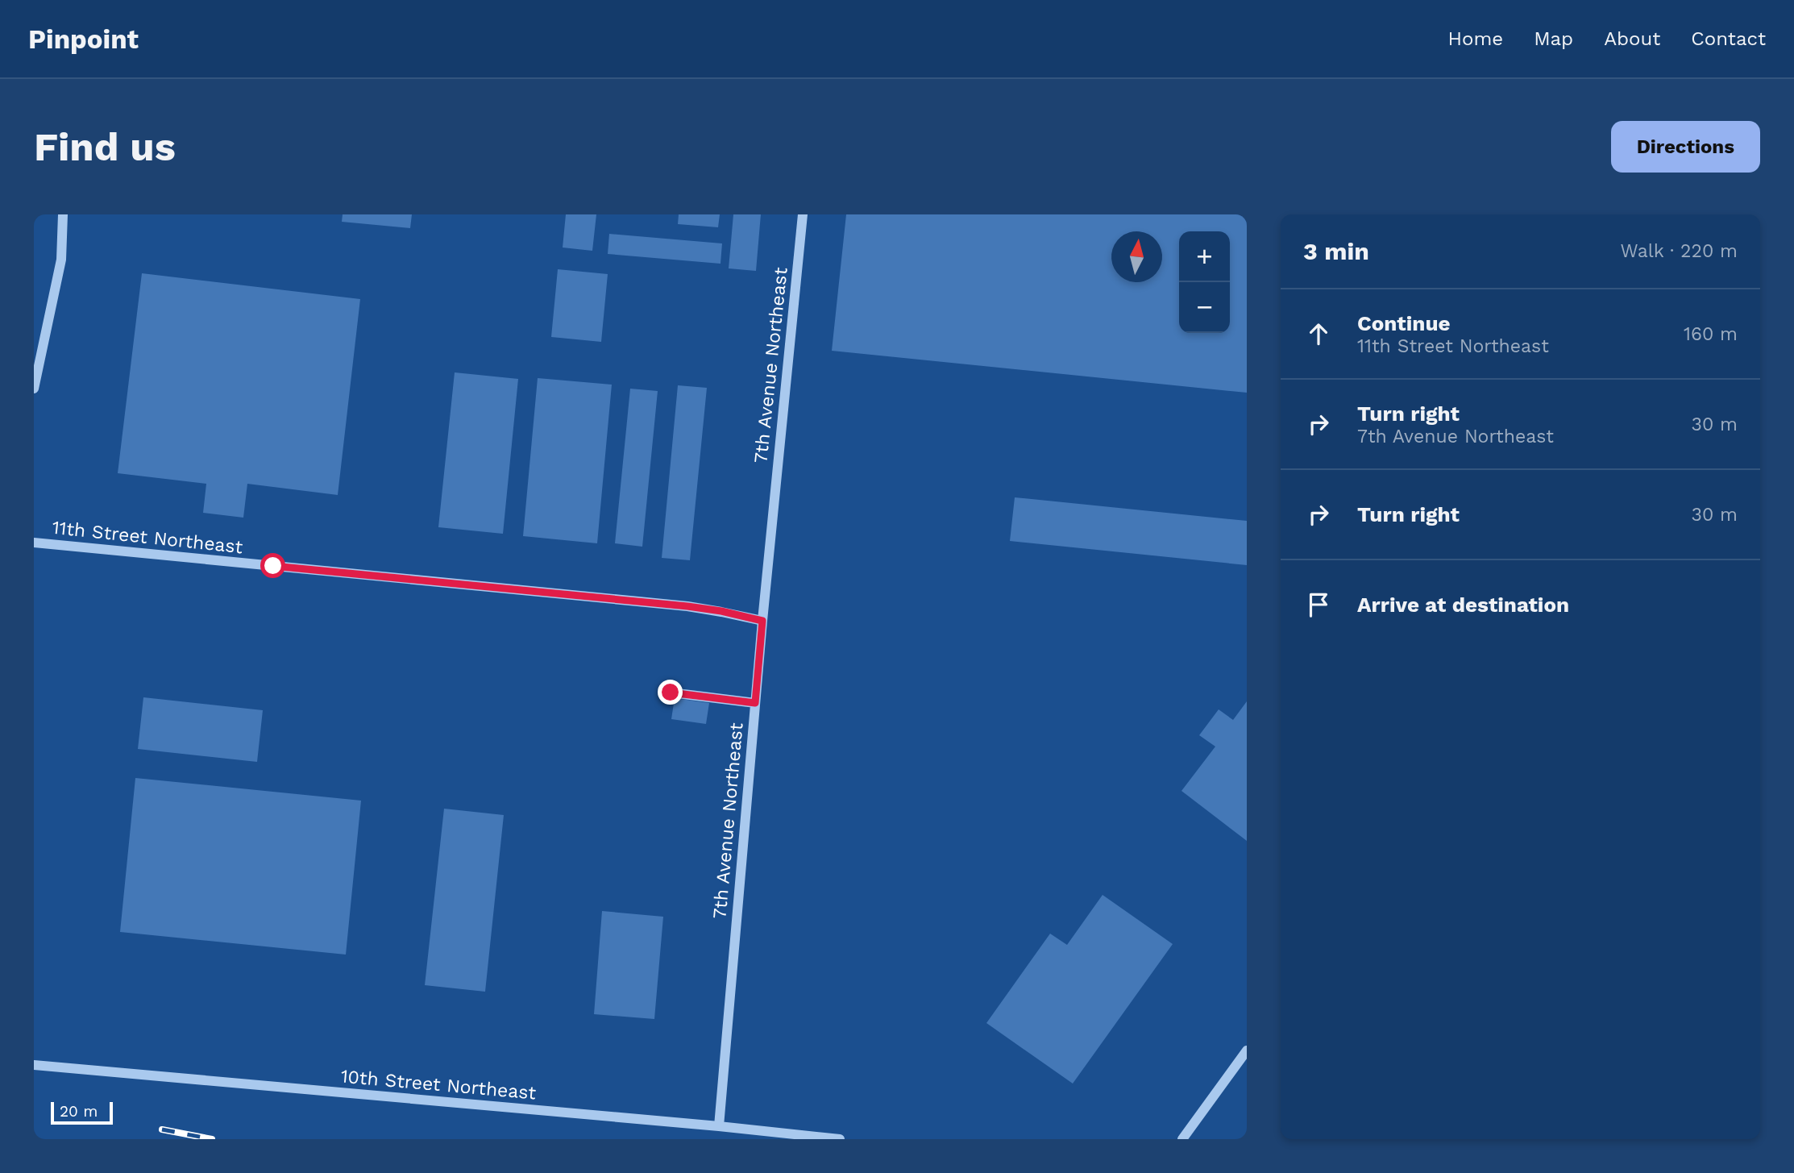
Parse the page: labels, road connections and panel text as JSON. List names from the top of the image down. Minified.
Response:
{"streets":{"street":["7th Avenue Northeast","11th Street Northeast","10th Street Northeast"]},"crossings":[["7th Avenue Northeast","11th Street Northeast"],["7th Avenue Northeast","10th Street Northeast"]],"scale_bar":"20 m","north":"top","page":{"header":"Pinpoint","nav":["Home","Map","About","Contact"],"buttons":"Directions","title":"Find us","heading":["3 min","Walk · 220 m"],"map_buttons":["+","−"],"list":[["Continue","11th Street Northeast","160 m"],["Turn right","7th Avenue Northeast","30 m"],["Turn right","30 m"],"Arrive at destination"],"scale":"20 m"}}
